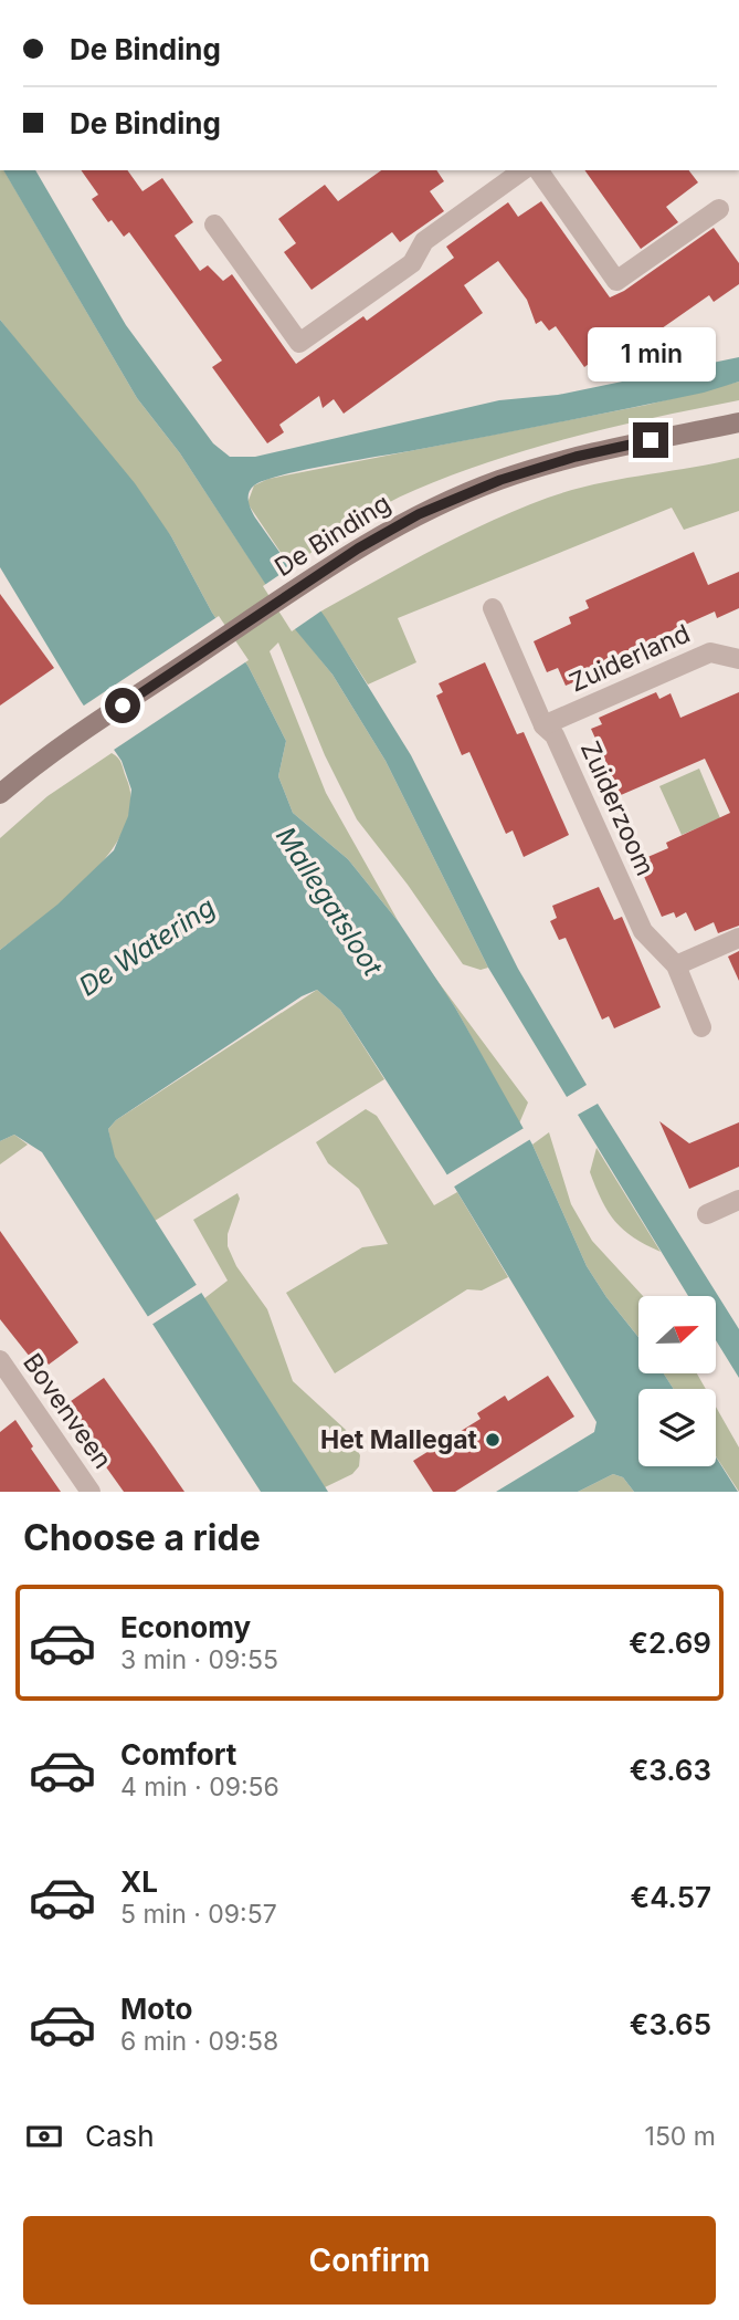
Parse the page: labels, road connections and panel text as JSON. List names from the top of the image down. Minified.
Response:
{"streets":{"street":["De Binding","Zuiderland","Zuiderzoom","Bovenveen"]},"crossings":[["Zuiderland","Zuiderzoom"]],"water":["Mallegatsloot","De Watering"],"places":["Het Mallegat"],"north":"right","page":{"banner":["De Binding","De Binding"],"bubble":"1 min","heading":"Choose a ride","list":[{"name":"Economy","note":"3 min · 09:55","value":"€2.69"},{"name":"Comfort","note":"4 min · 09:56","value":"€3.63"},{"name":"XL","note":"5 min · 09:57","value":"€4.57"},{"name":"Moto","note":"6 min · 09:58","value":"€3.65"}],"pay":["Cash","150 m"],"buttons":"Confirm"}}
